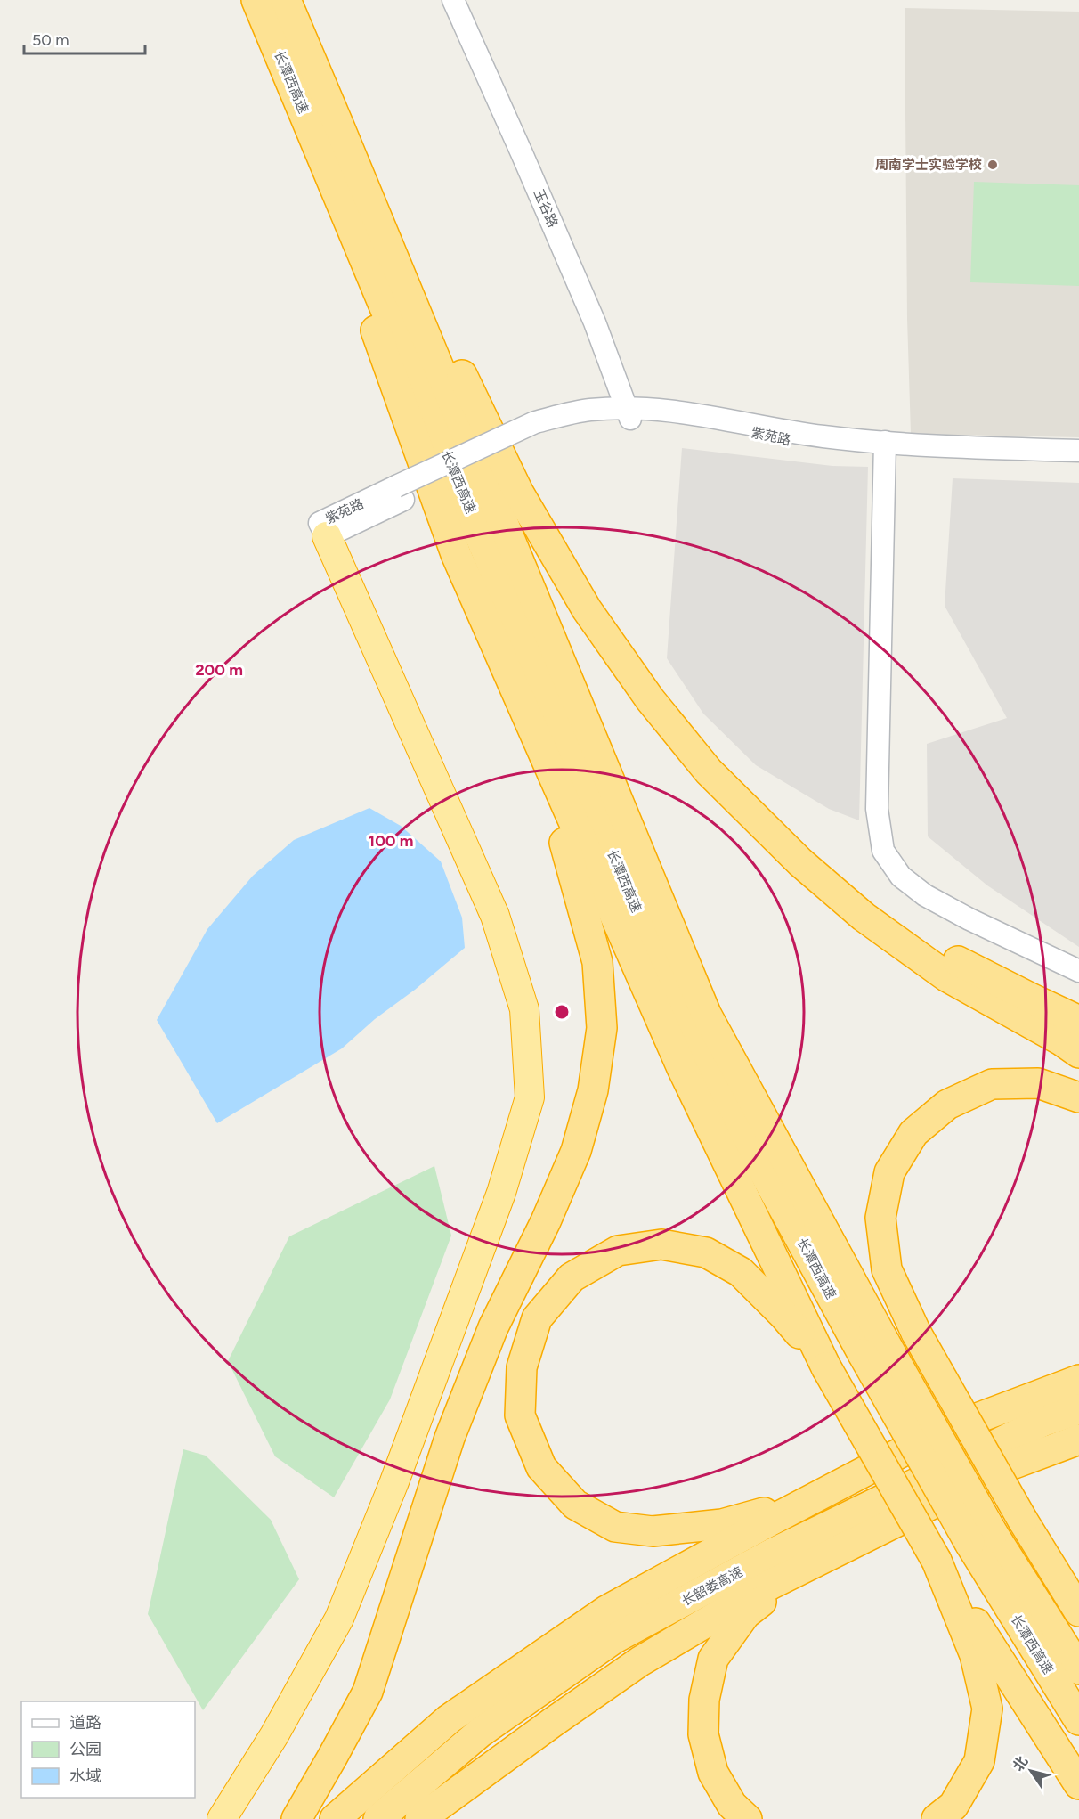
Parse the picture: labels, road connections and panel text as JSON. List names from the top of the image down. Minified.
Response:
{"streets":{"highway":["长潭西高速","长韶娄高速"],"street":["玉谷路","紫苑路"]},"crossings":[["玉谷路","紫苑路"]],"places":["周南学士实验学校"],"legend":["道路","公园","水域"],"scale_bar":"50 m","north":"top left","rings":["200 m","100 m"]}
